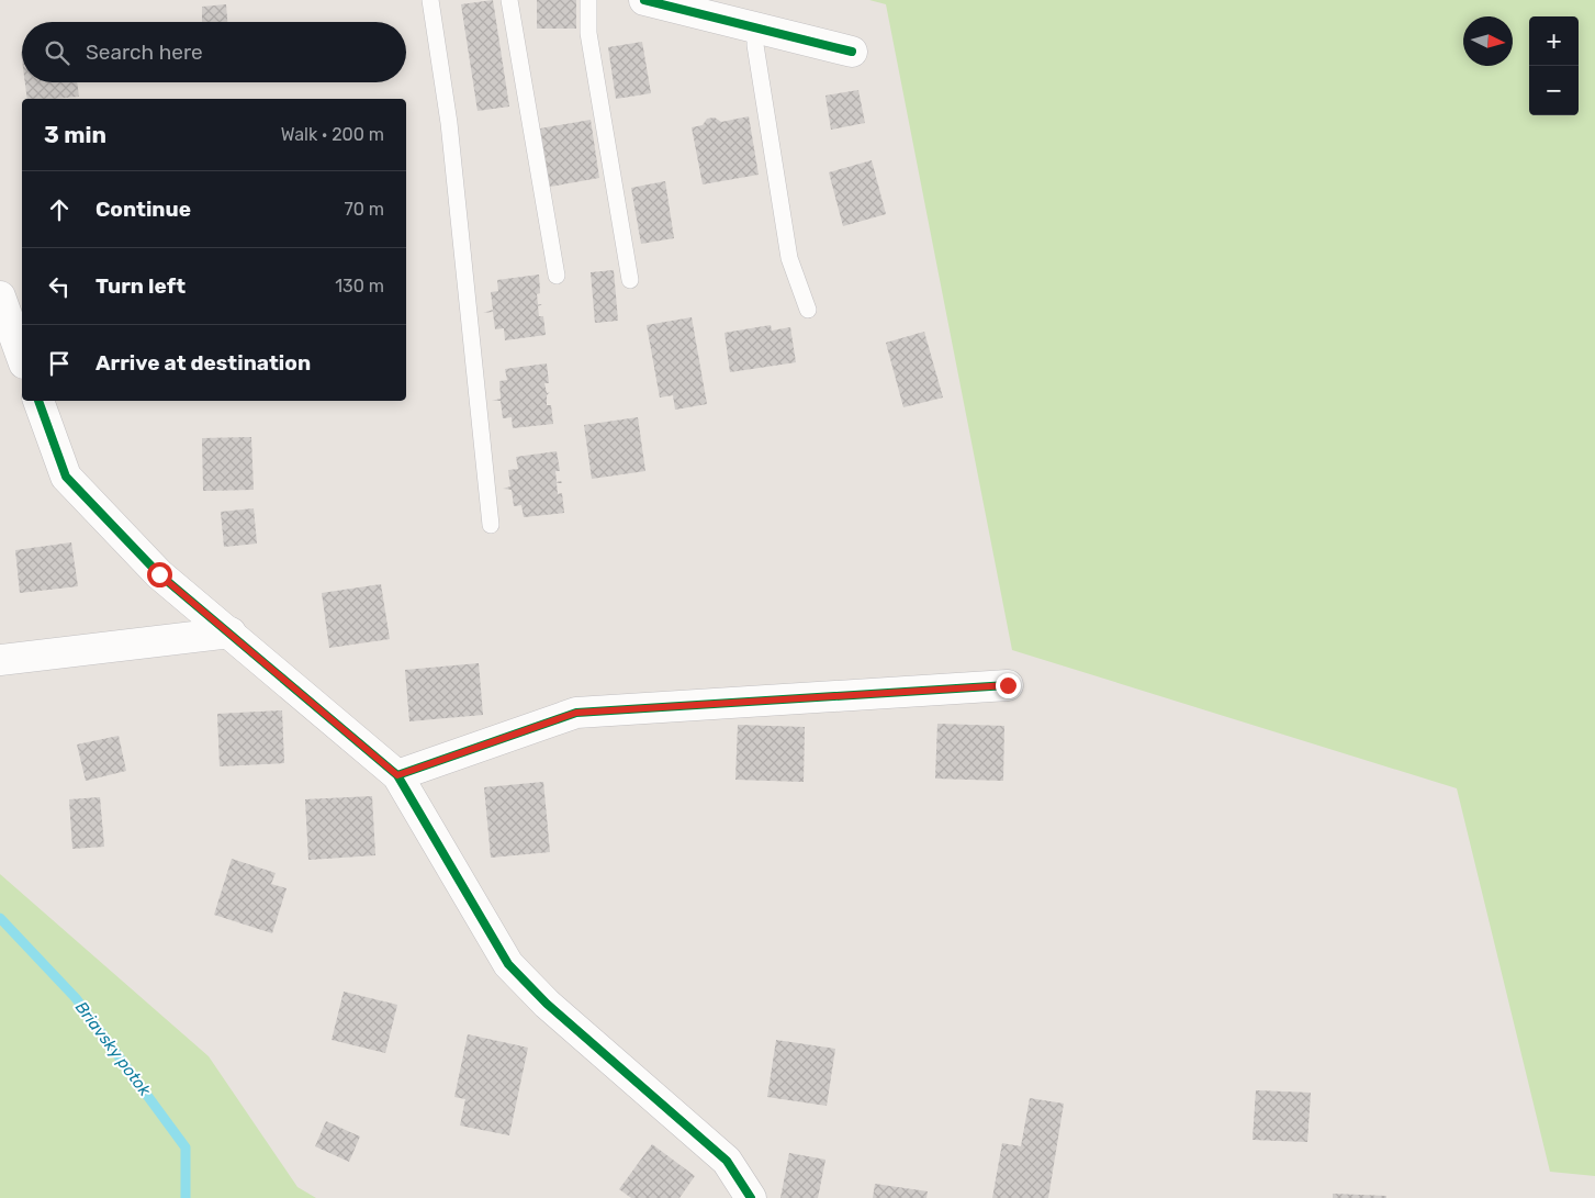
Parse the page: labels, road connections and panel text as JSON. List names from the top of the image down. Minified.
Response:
{"water":["Briavsky potok"],"north":"right","page":{"map_buttons":["+","−"],"search":"Search here","heading":["3 min","Walk · 200 m"],"list":[["Continue","70 m"],["Turn left","130 m"],"Arrive at destination"]}}
